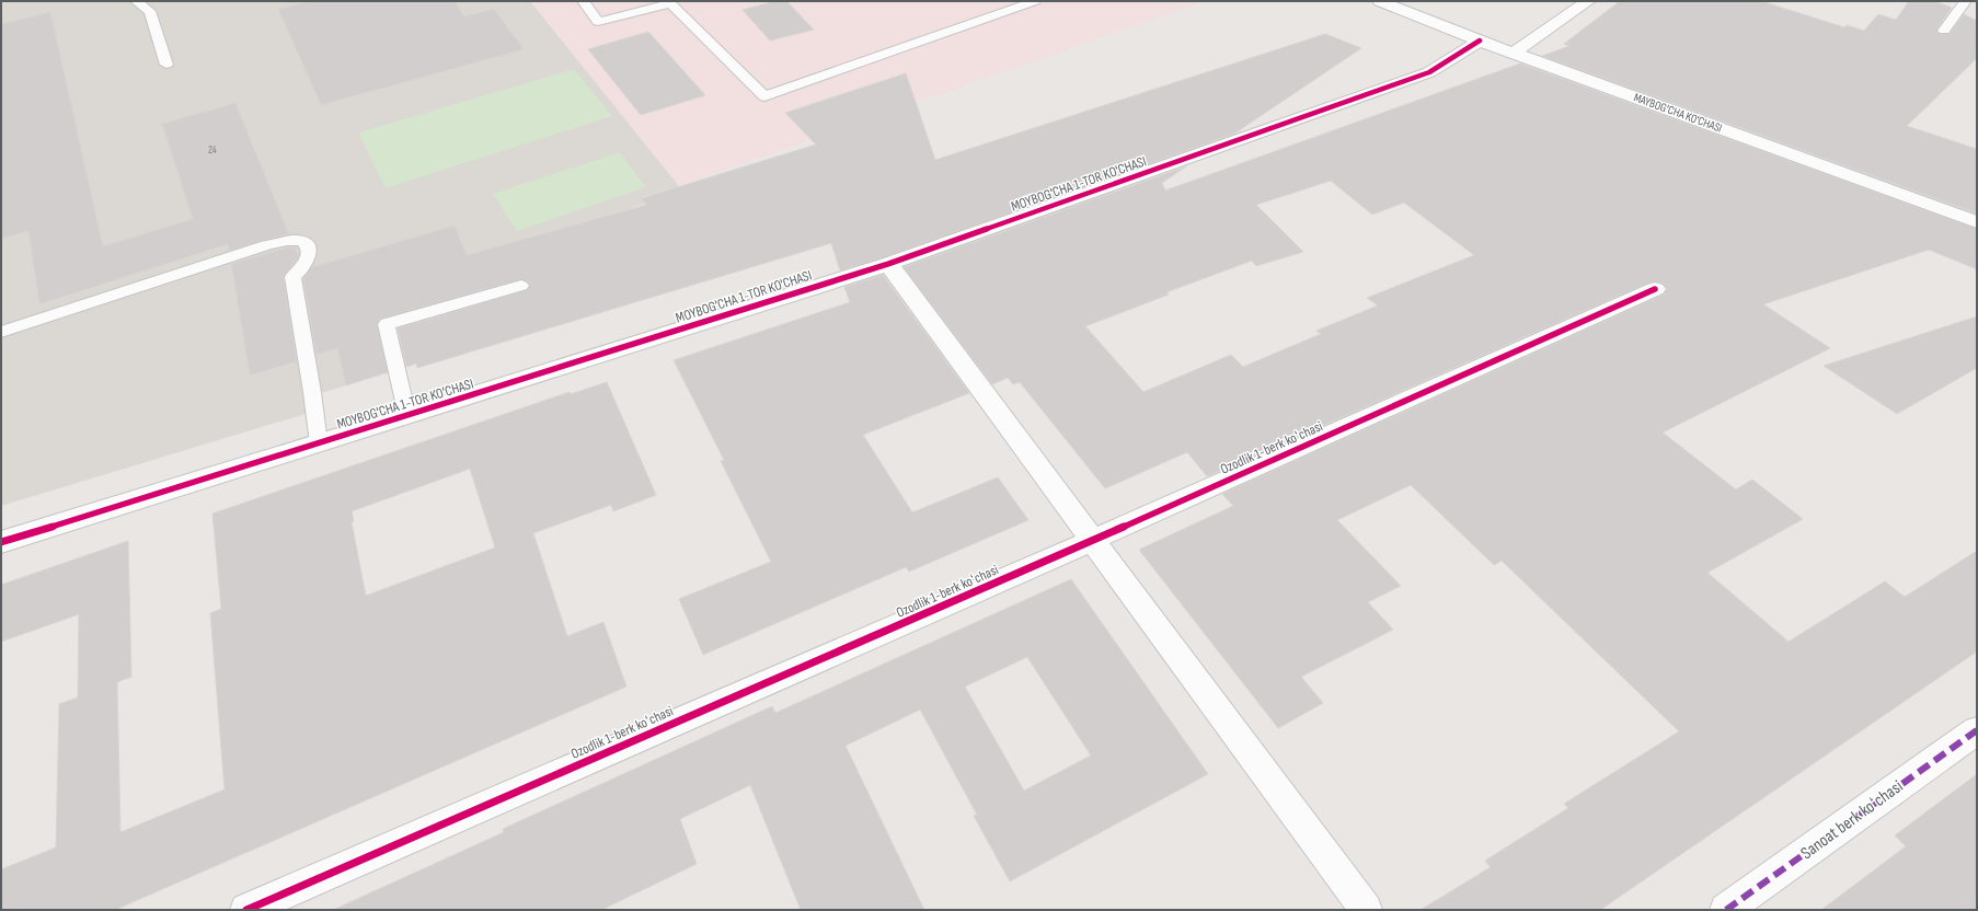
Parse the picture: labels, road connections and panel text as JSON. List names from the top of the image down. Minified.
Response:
{"streets":{"street":["MAYBOG'CHA KO'CHASI","MOYBOG'CHA 1-TOR KO'CHASI","Ozodlik 1-berk koʻchasi","Sanoat berk koʻchasi"]},"crossings":[["MAYBOG'CHA KO'CHASI","MOYBOG'CHA 1-TOR KO'CHASI"]],"house_numbers":["24"]}
